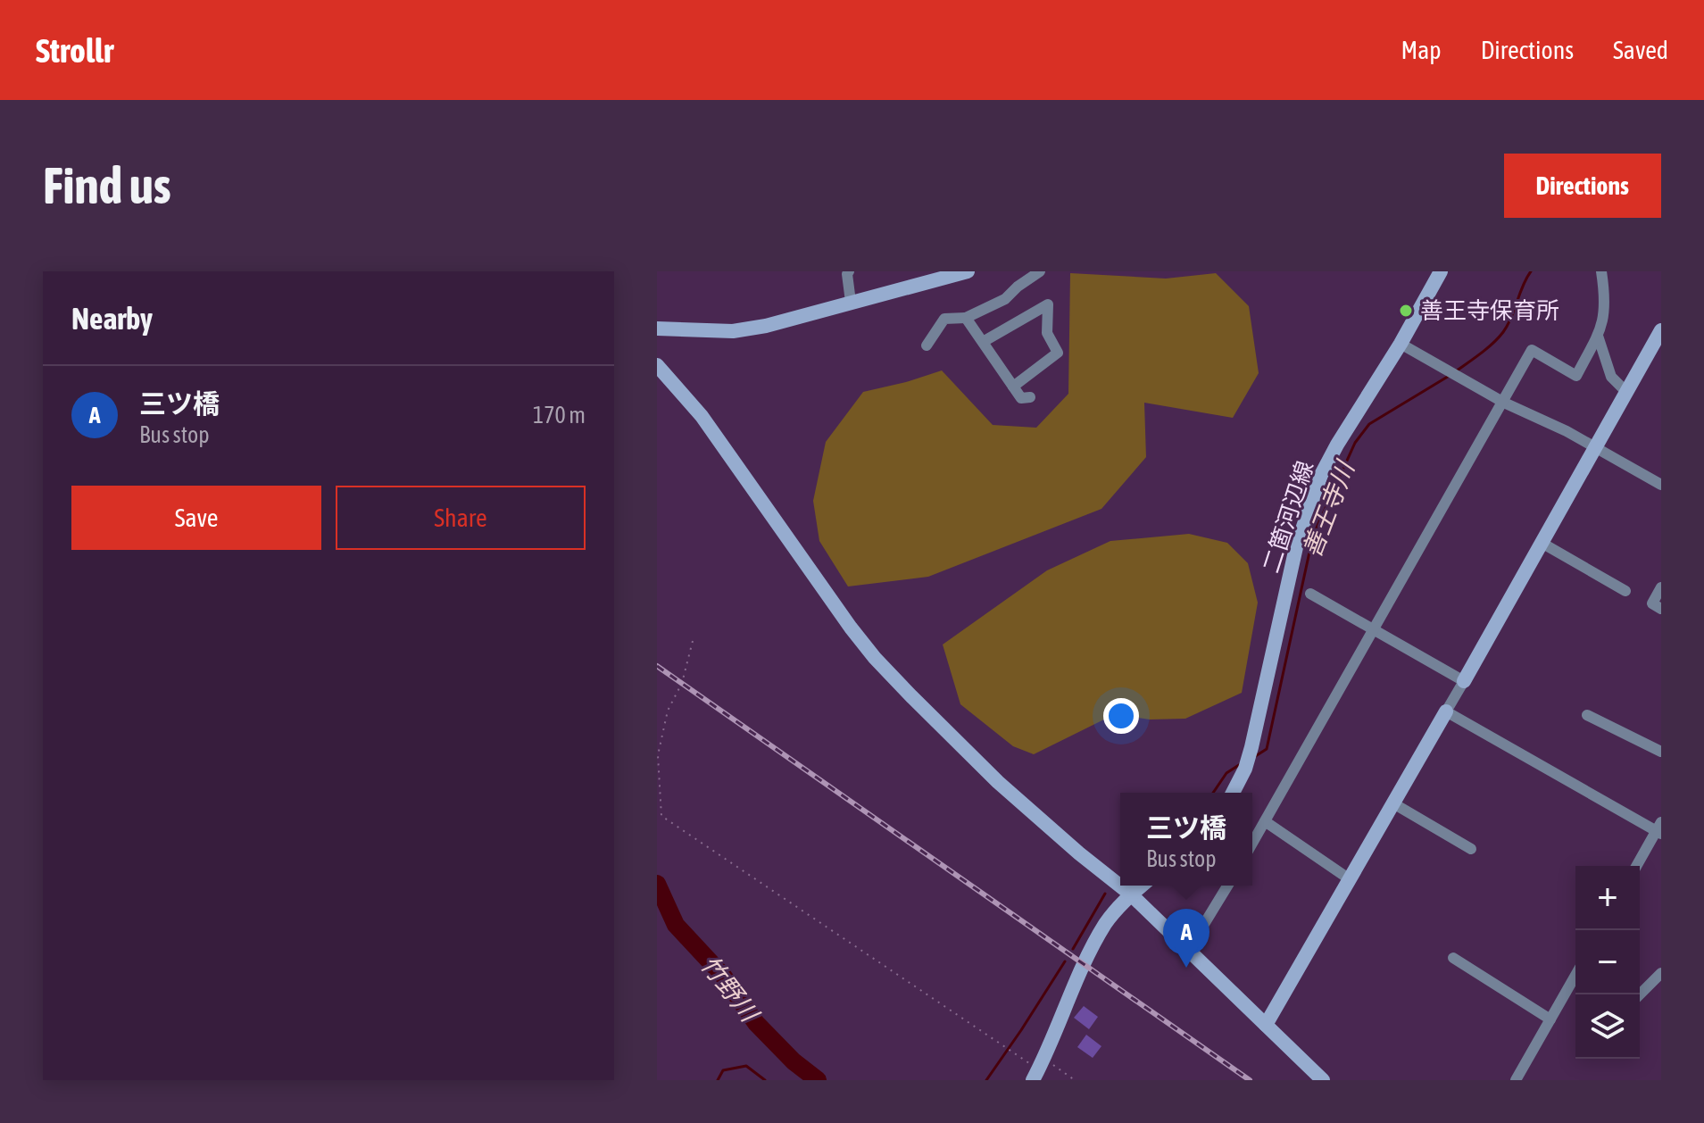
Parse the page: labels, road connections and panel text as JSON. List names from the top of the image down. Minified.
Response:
{"streets":{"street":["二箇河辺線"]},"water":["善王寺川","竹野川"],"places":["善王寺保育所"],"page":{"header":"Strollr","nav":["Map","Directions","Saved"],"buttons":["Directions",["Save","Share"]],"title":"Find us","heading":"Nearby","list":[{"mark":"A","name":"三ツ橋","note":"Bus stop","value":"170 m"}],"popup":["三ツ橋","Bus stop"],"map_buttons":["+","−"],"pins":"A"}}
